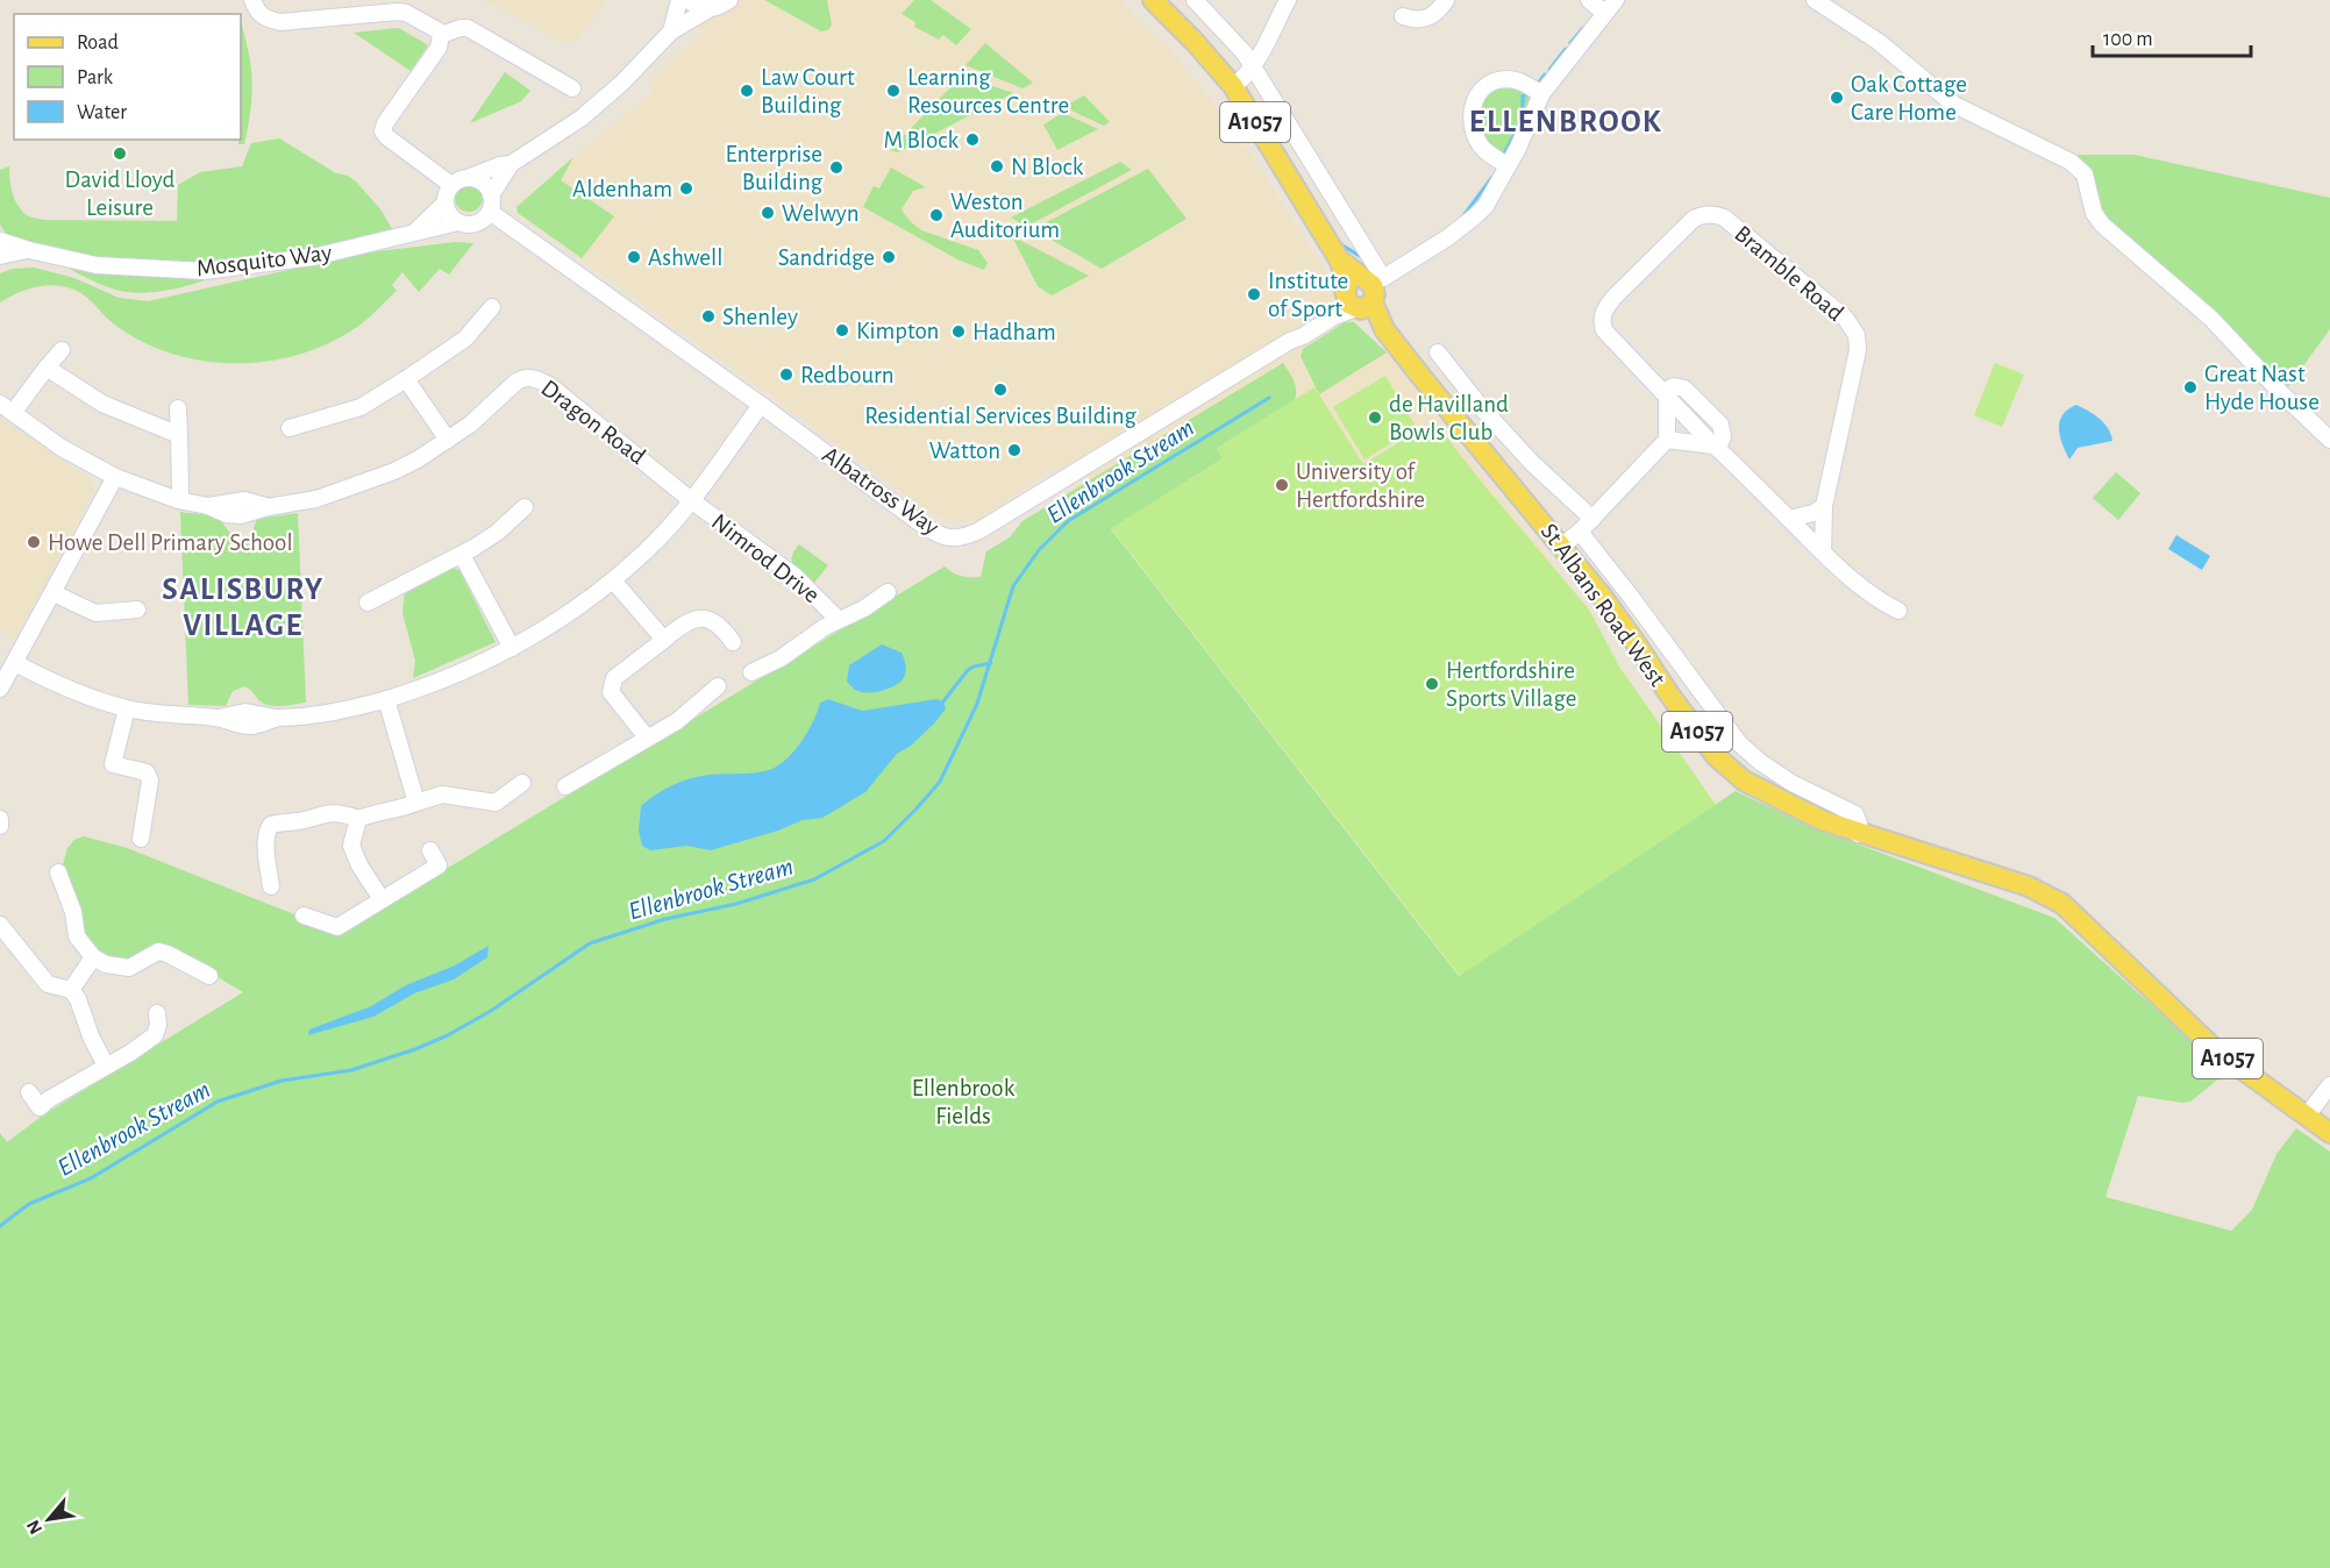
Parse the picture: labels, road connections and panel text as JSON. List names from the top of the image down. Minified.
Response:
{"streets":{"main road":["A1057","St Albans Road West"],"street":["Mosquito Way","Bramble Road","Dragon Road","Albatross Way","Nimrod Drive"]},"crossings":[["A1057","Albatross Way"],["A1057","St Albans Road West"],["Mosquito Way","Albatross Way"],["Dragon Road","Nimrod Drive"],["Albatross Way","St Albans Road West"]],"districts":["ELLENBROOK","SALISBURY VILLAGE"],"water":["Ellenbrook Stream"],"parks":["Ellenbrook Fields"],"places":["Law Court Building","Learning Resources Centre","Oak Cottage Care Home","M Block","David Lloyd Leisure","N Block","Enterprise Building","Aldenham","Welwyn","Weston Auditorium","Ashwell","Sandridge","Institute of Sport","Shenley","Kimpton","Hadham","Redbourn","Great Nast Hyde House","Residential Services Building","de Havilland Bowls Club","Watton","University of Hertfordshire","Howe Dell Primary School","Hertfordshire Sports Village"],"legend":["Road","Park","Water"],"scale_bar":"100 m","north":"bottom left"}
